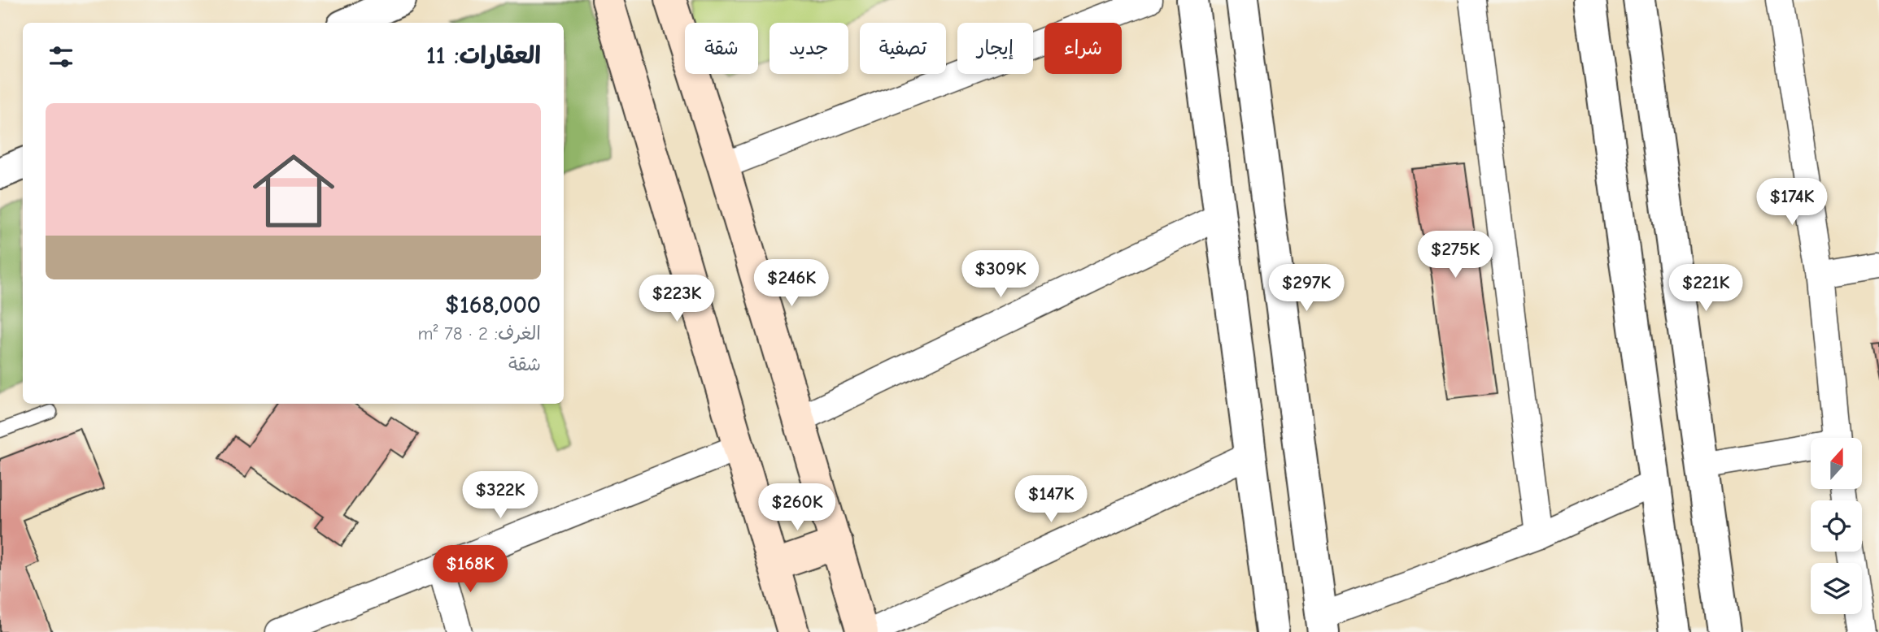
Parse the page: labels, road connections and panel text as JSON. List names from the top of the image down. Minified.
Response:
{"north":"top","page":{"chip":["شراء","إيجار","تصفية","جديد","شقة"],"heading":"العقارات: 11","list":[{"name":"$168,000","note":"الغرف: 2 · 78 m² · شقة"}],"price":["$174K","$275K","$309K","$246K","$297K","$221K","$223K","$322K","$147K","$260K","$168K"]}}
